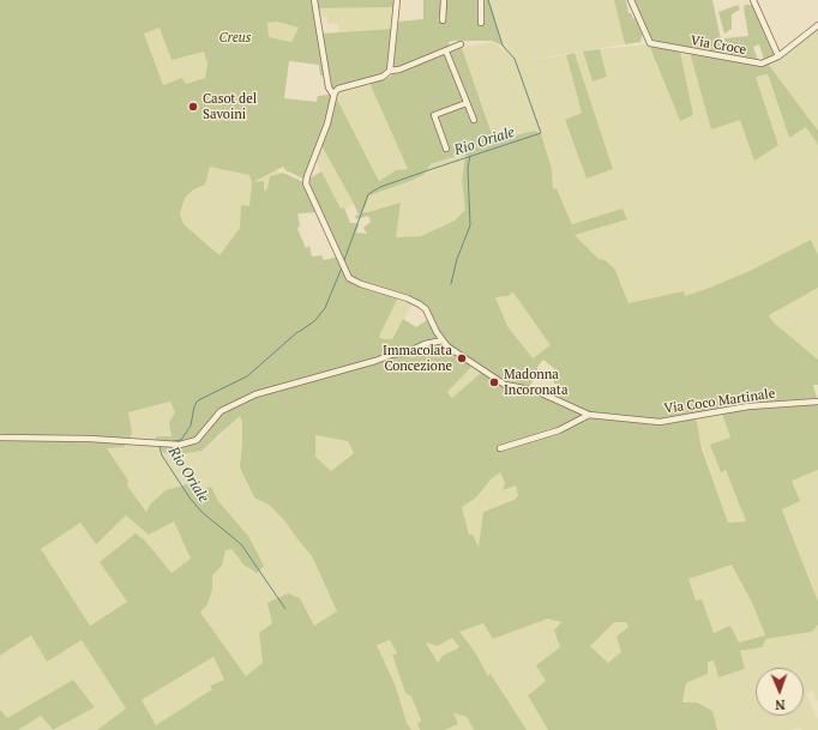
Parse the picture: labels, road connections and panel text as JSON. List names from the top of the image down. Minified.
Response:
{"streets":{"street":["Via Croce","Via Coco Martinale"]},"water":["Rio Oriale"],"parks":["Creus"],"places":["Casot del Savoini","Immacolata Concezione","Madonna Incoronata"],"north":"bottom"}
